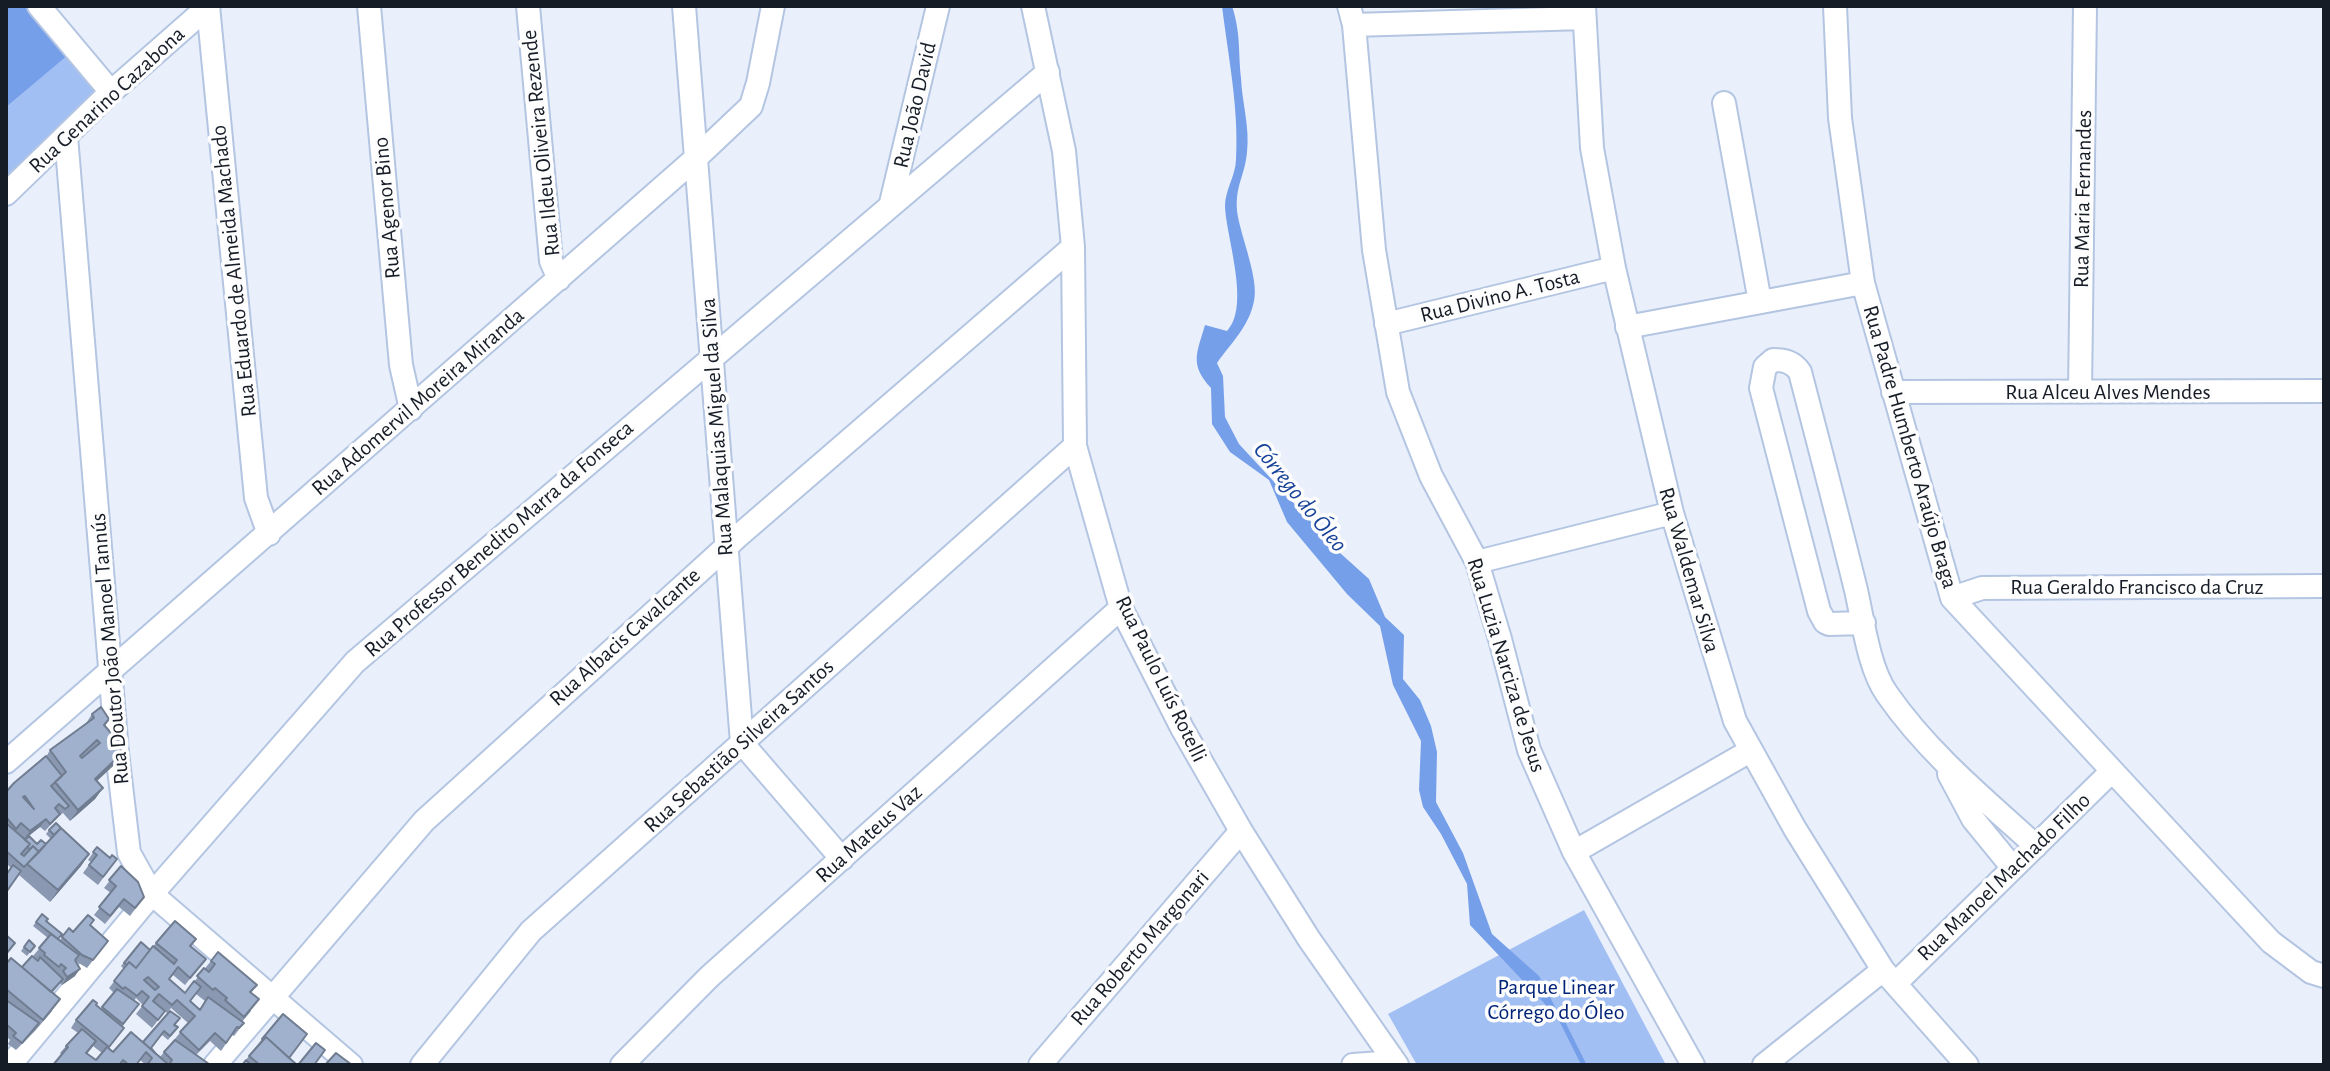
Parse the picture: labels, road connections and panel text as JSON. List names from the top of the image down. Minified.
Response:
{"streets":{"street":["Rua Genarino Cazabona","Rua João David","Rua Ildeu Oliveira Rezende","Rua Maria Fernandes","Rua Agenor Bino","Rua Eduardo de Almeida Machado","Rua Divino A. Tosta","Rua Alceu Alves Mendes","Rua Adomervil Moreira Miranda","Rua Malaquias Miguel da Silva","Rua Padre Humberto Araújo Braga","Rua Professor Benedito Marra da Fonseca","Rua Waldemar Silva","Rua Geraldo Francisco da Cruz","Rua Albacis Cavalcante","Rua Doutor João Manoel Tannús","Rua Luzia Narciza de Jesus","Rua Paulo Luís Rotelli","Rua Sebastião Silveira Santos","Rua Mateus Vaz","Rua Manoel Machado Filho","Rua Roberto Margonari"]},"crossings":[["Rua Genarino Cazabona","Rua Eduardo de Almeida Machado"],["Rua Genarino Cazabona","Rua Doutor João Manoel Tannús"],["Rua João David","Rua Professor Benedito Marra da Fonseca"],["Rua Ildeu Oliveira Rezende","Rua Adomervil Moreira Miranda"],["Rua Maria Fernandes","Rua Alceu Alves Mendes"],["Rua Agenor Bino","Rua Adomervil Moreira Miranda"],["Rua Eduardo de Almeida Machado","Rua Adomervil Moreira Miranda"],["Rua Divino A. Tosta","Rua Waldemar Silva"],["Rua Divino A. Tosta","Rua Luzia Narciza de Jesus"],["Rua Alceu Alves Mendes","Rua Padre Humberto Araújo Braga"],["Rua Adomervil Moreira Miranda","Rua Malaquias Miguel da Silva"],["Rua Adomervil Moreira Miranda","Rua Doutor João Manoel Tannús"],["Rua Malaquias Miguel da Silva","Rua Professor Benedito Marra da Fonseca"],["Rua Malaquias Miguel da Silva","Rua Albacis Cavalcante"],["Rua Malaquias Miguel da Silva","Rua Sebastião Silveira Santos"],["Rua Padre Humberto Araújo Braga","Rua Geraldo Francisco da Cruz"],["Rua Padre Humberto Araújo Braga","Rua Manoel Machado Filho"],["Rua Professor Benedito Marra da Fonseca","Rua Doutor João Manoel Tannús"],["Rua Professor Benedito Marra da Fonseca","Rua Paulo Luís Rotelli"],["Rua Waldemar Silva","Rua Manoel Machado Filho"],["Rua Albacis Cavalcante","Rua Doutor João Manoel Tannús"],["Rua Albacis Cavalcante","Rua Paulo Luís Rotelli"],["Rua Paulo Luís Rotelli","Rua Sebastião Silveira Santos"],["Rua Paulo Luís Rotelli","Rua Mateus Vaz"],["Rua Paulo Luís Rotelli","Rua Roberto Margonari"]],"water":["Córrego do Óleo"],"parks":["Parque Linear Córrego do Óleo"]}
